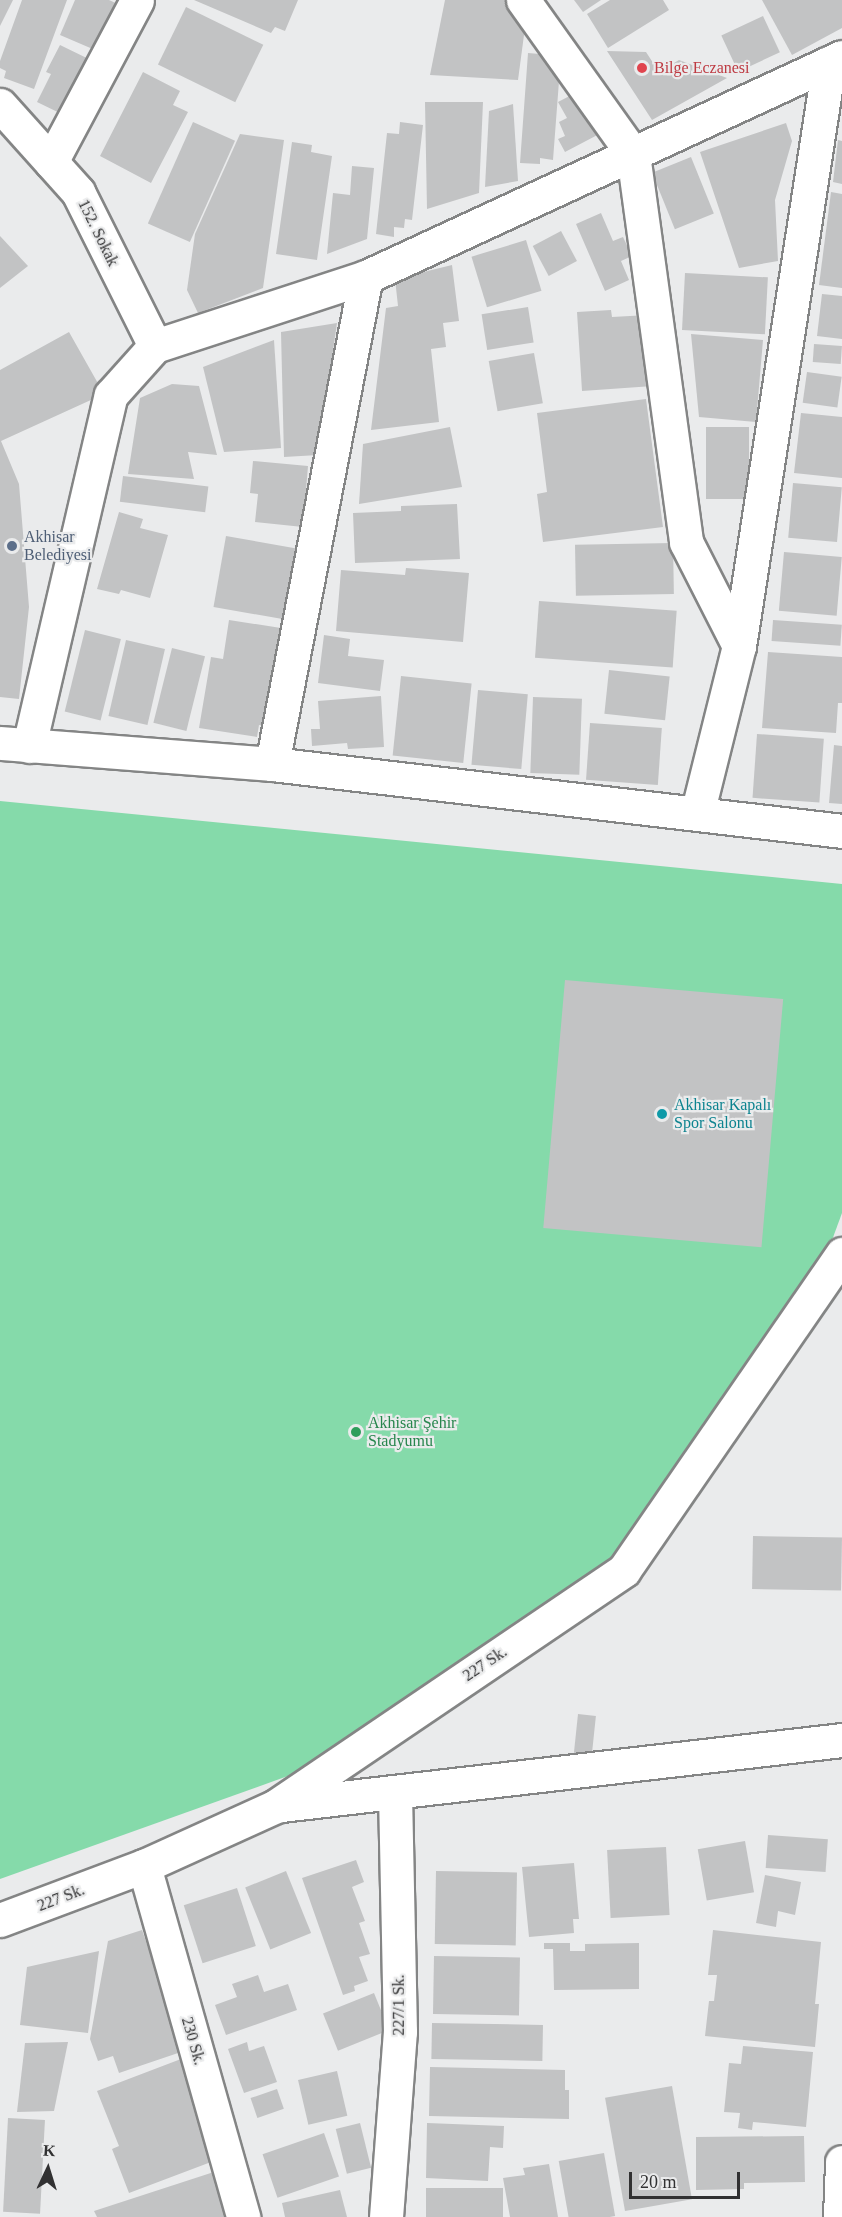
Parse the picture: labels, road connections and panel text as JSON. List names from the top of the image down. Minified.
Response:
{"streets":{"street":["152. Sokak","227 Sk.","227/1 Sk.","230 Sk."]},"crossings":[["227 Sk.","230 Sk."]],"places":["Bilge Eczanesi","Akhisar Belediyesi","Akhisar Kapalı Spor Salonu","Akhisar Şehir Stadyumu"],"scale_bar":"20 m","north":"top"}
